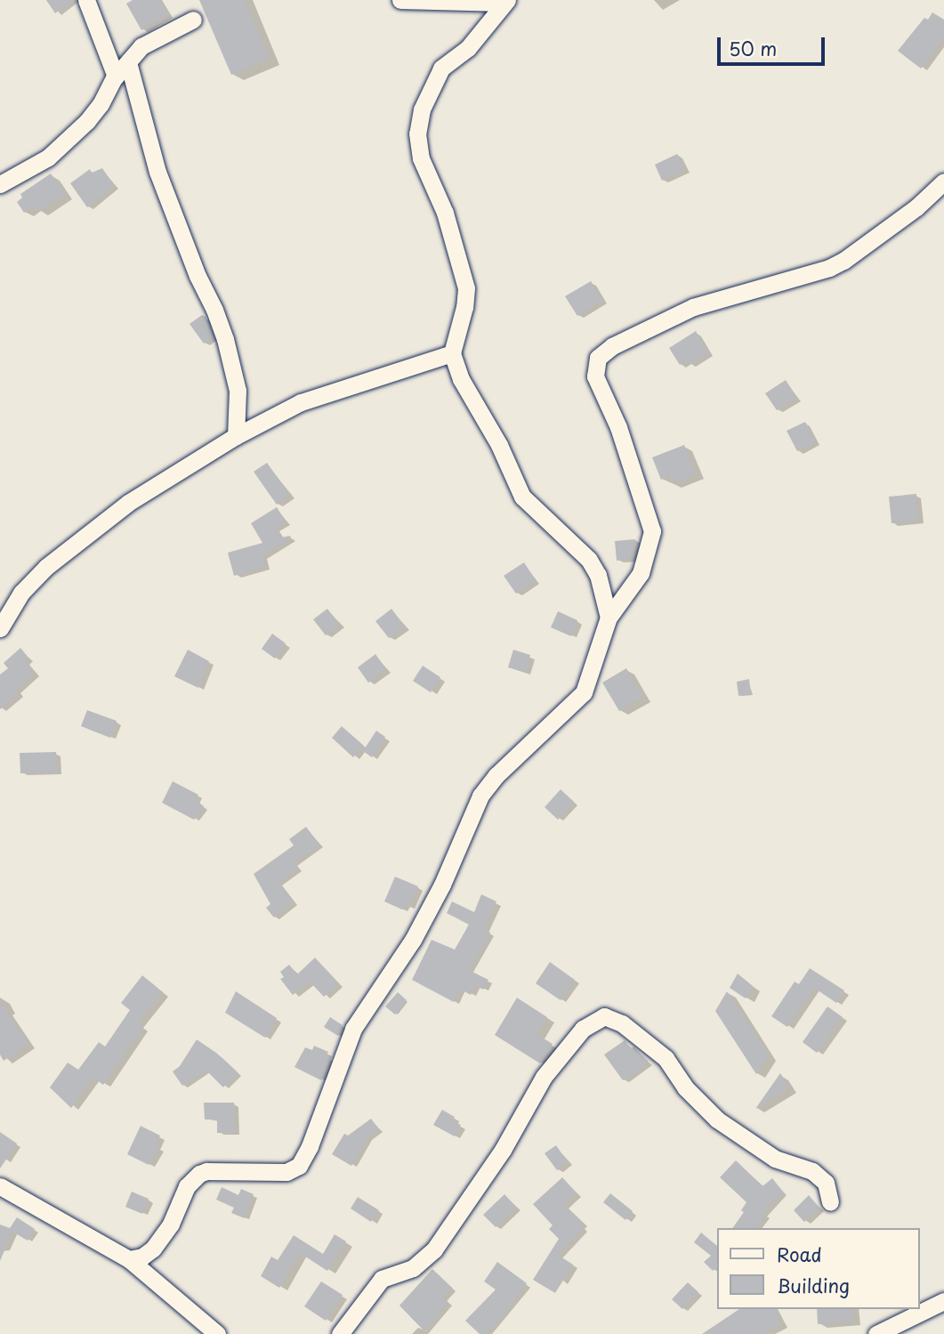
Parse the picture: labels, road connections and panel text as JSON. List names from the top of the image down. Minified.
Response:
{"legend":["Road","Building"],"scale_bar":"50 m"}
